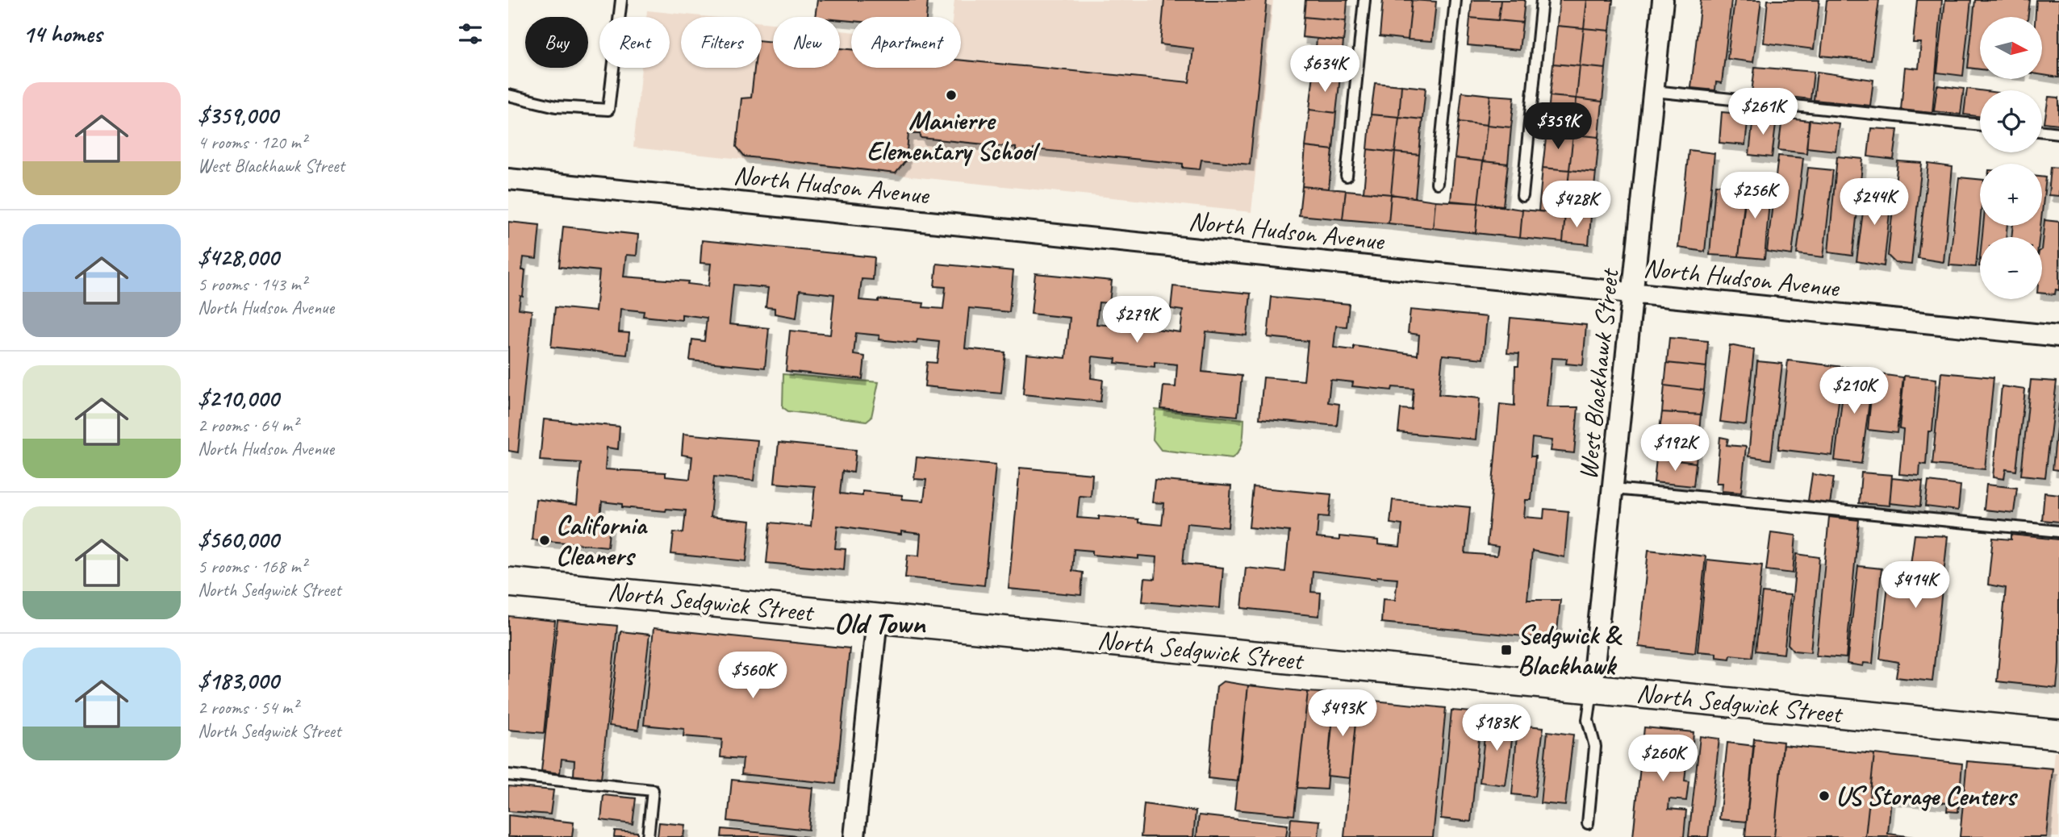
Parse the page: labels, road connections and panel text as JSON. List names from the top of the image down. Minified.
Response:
{"streets":{"street":["North Hudson Avenue","West Blackhawk Street","North Sedgwick Street"]},"crossings":[["North Hudson Avenue","West Blackhawk Street"],["West Blackhawk Street","North Sedgwick Street"]],"districts":["Old Town"],"places":{"other":["Manierre Elementary School","California Cleaners","US Storage Centers"],"transit":["Sedgwick & Blackhawk"]},"north":"right","page":{"heading":"14 homes","map_buttons":["+","−"],"chip":["Buy","Rent","Filters","New","Apartment"],"price":["$634K","$261K","$359K","$256K","$244K","$428K","$279K","$210K","$192K","$414K","$560K","$493K","$183K","$260K"],"list":[{"name":"$359,000","note":"4 rooms · 120 m² · West Blackhawk Street"},{"name":"$428,000","note":"5 rooms · 143 m² · North Hudson Avenue"},{"name":"$210,000","note":"2 rooms · 64 m² · North Hudson Avenue"},{"name":"$560,000","note":"5 rooms · 168 m² · North Sedgwick Street"},{"name":"$183,000","note":"2 rooms · 54 m² · North Sedgwick Street"}]}}
